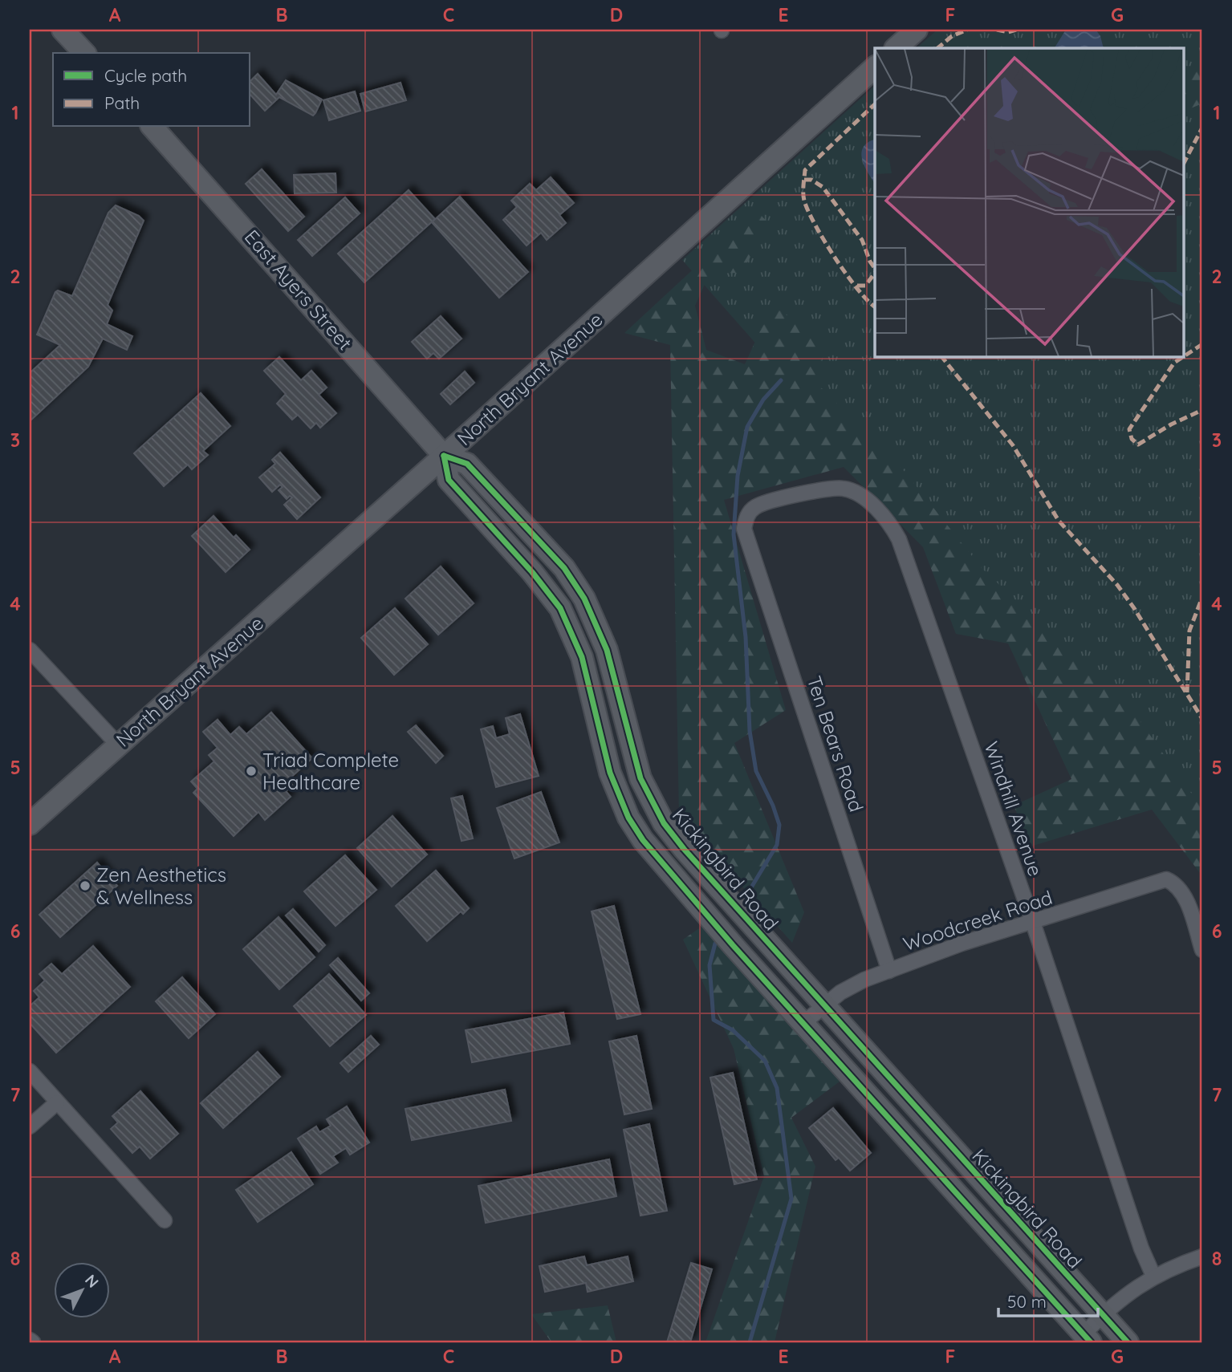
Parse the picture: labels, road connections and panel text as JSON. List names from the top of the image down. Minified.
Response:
{"streets":{"street":["East Ayers Street","North Bryant Avenue","Ten Bears Road","Windhill Avenue","Kickingbird Road","Woodcreek Road"]},"crossings":[["East Ayers Street","North Bryant Avenue"],["East Ayers Street","Kickingbird Road"],["North Bryant Avenue","Kickingbird Road"],["Ten Bears Road","Windhill Avenue"],["Ten Bears Road","Woodcreek Road"],["Windhill Avenue","Woodcreek Road"],["Kickingbird Road","Woodcreek Road"]],"places":["Triad Complete Healthcare","Zen Aesthetics & Wellness"],"legend":["Cycle path","Path"],"scale_bar":"50 m","north":"top right","grid":{"columns":["A","B","C","D","E","F","G"],"rows":["1","2","3","4","5","6","7","8"]}}
